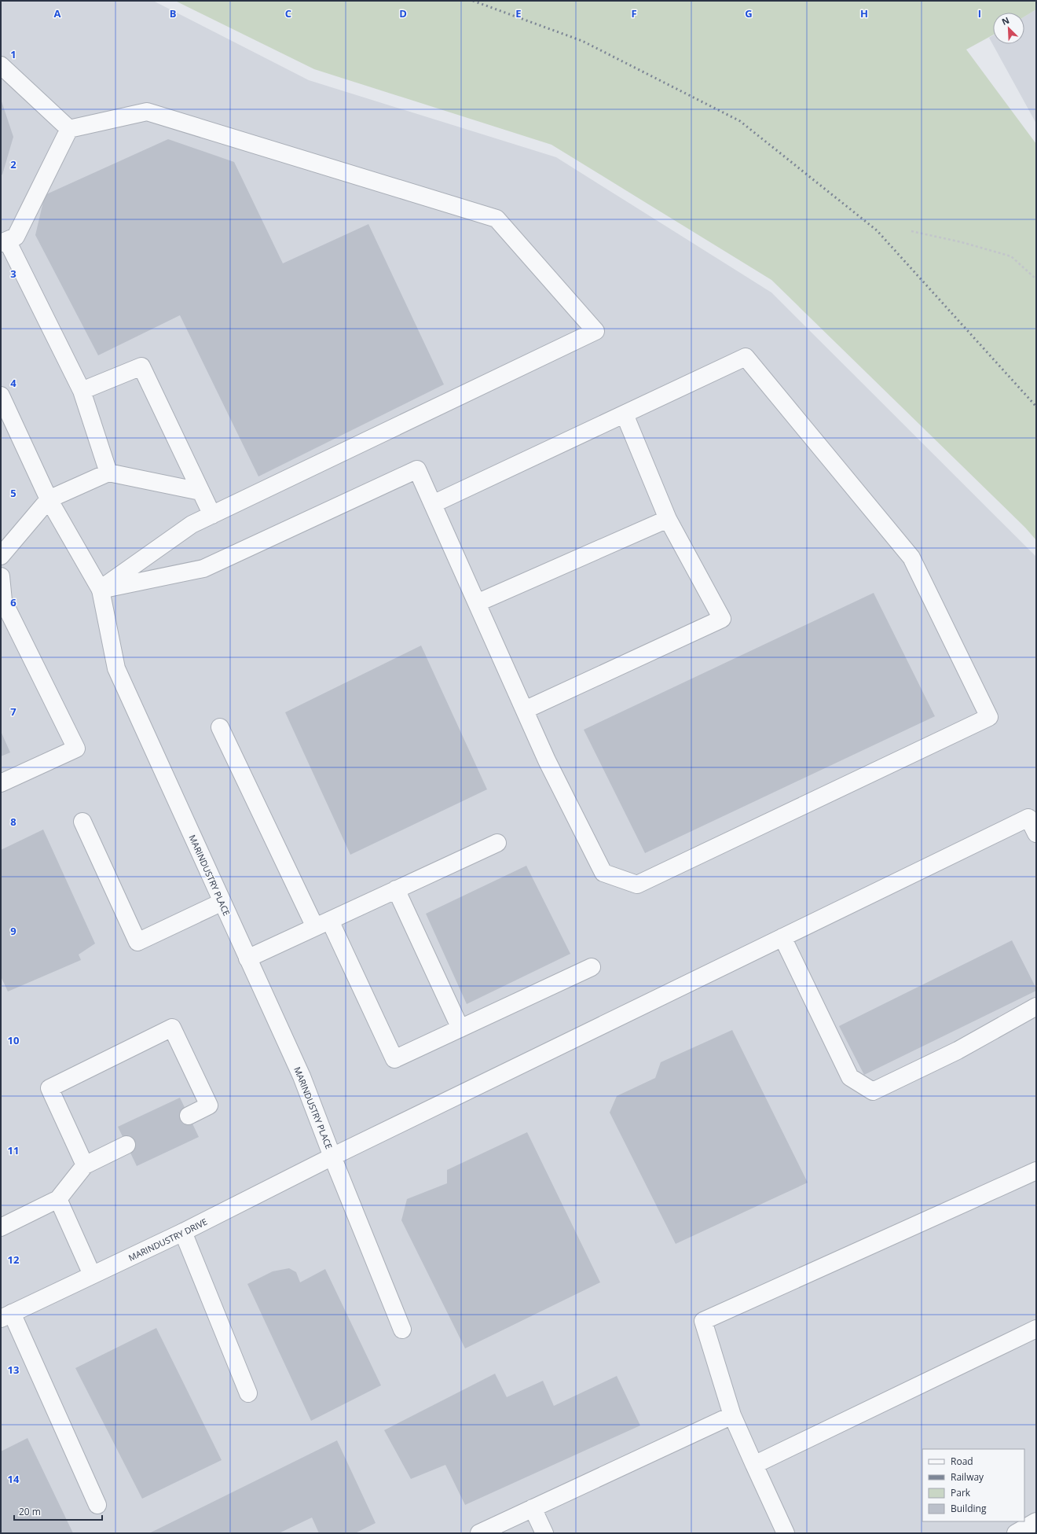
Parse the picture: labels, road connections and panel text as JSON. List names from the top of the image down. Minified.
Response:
{"streets":{"street":["MARINDUSTRY PLACE","MARINDUSTRY DRIVE"]},"crossings":[["MARINDUSTRY PLACE","MARINDUSTRY DRIVE"]],"legend":["Road","Railway","Park","Building"],"scale_bar":"20 m","north":"top left","grid":{"columns":["A","B","C","D","E","F","G","H","I"],"rows":["1","2","3","4","5","6","7","8","9","10","11","12","13","14"]}}
